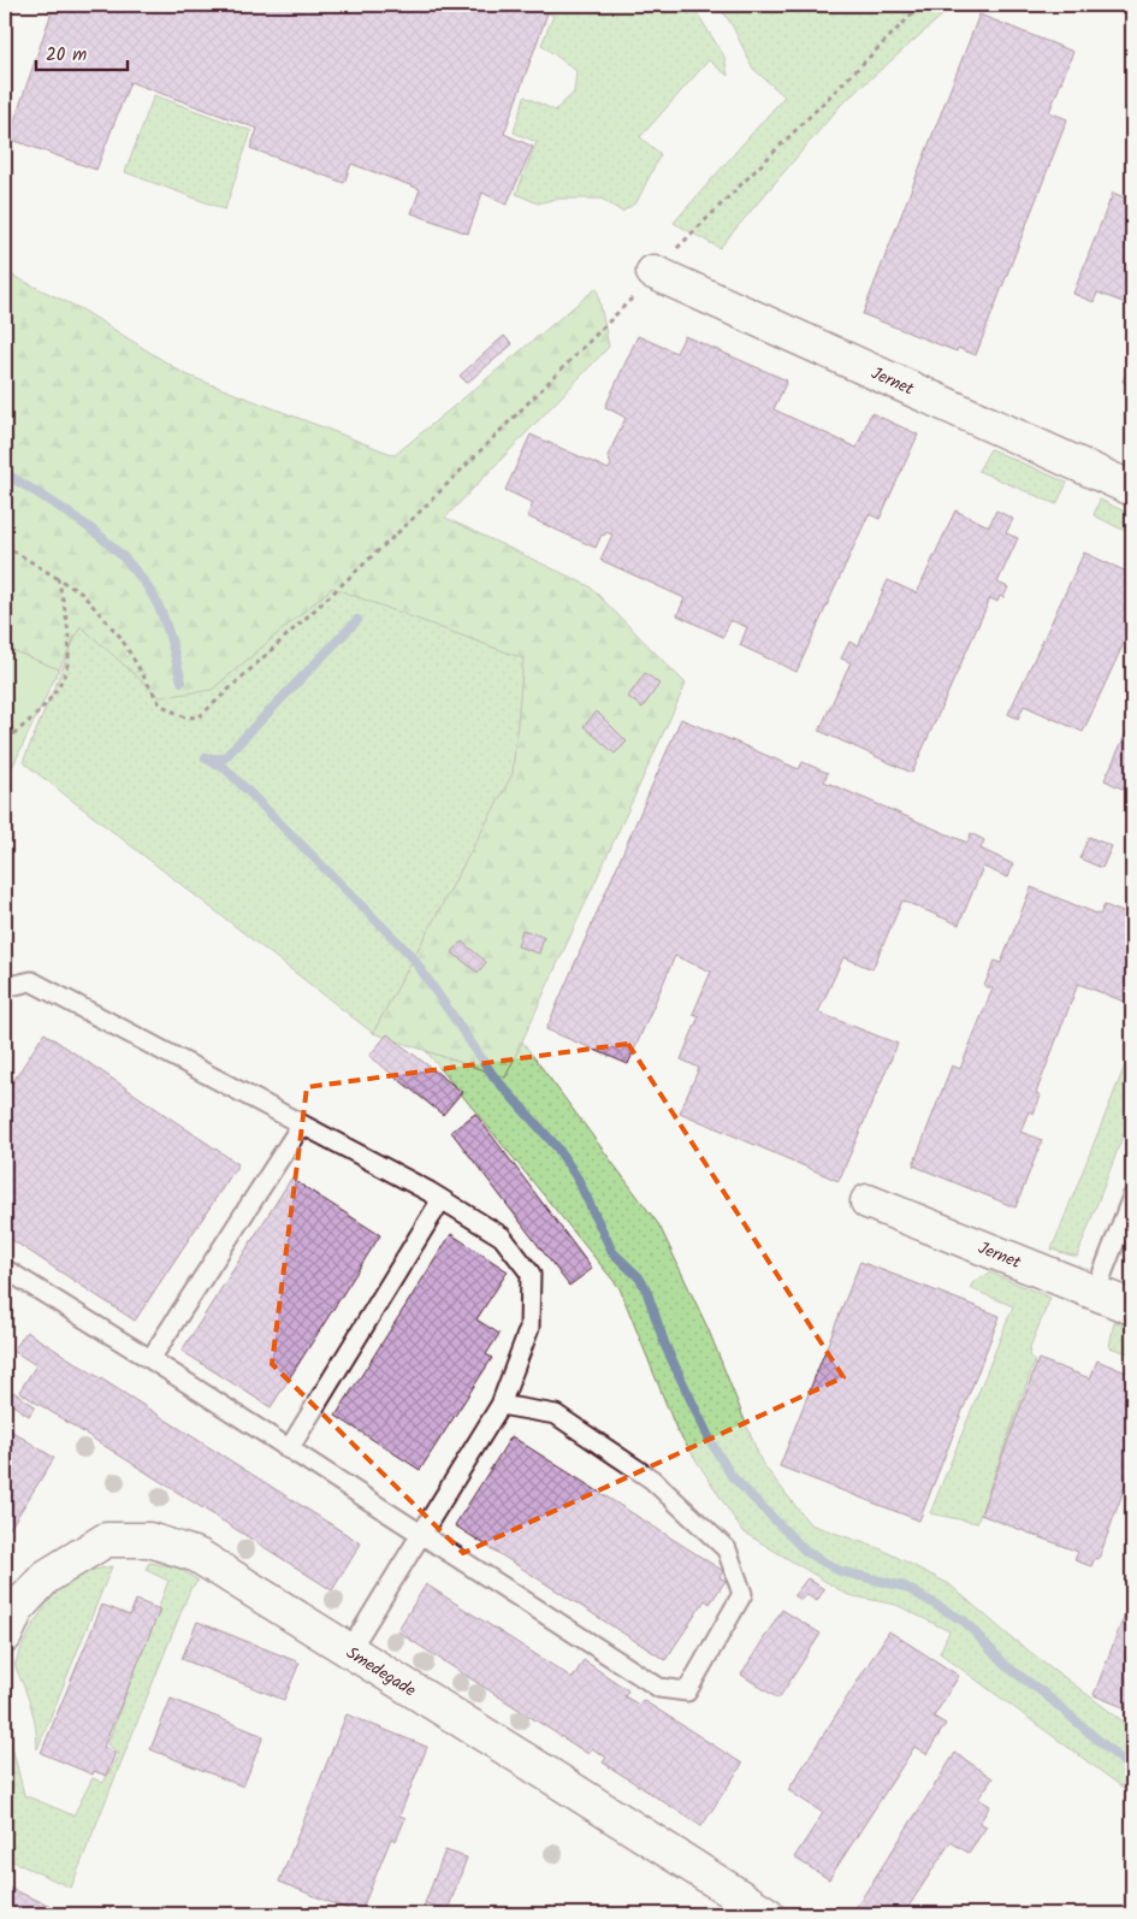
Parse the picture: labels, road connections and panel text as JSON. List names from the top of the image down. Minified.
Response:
{"streets":{"street":["Jernet","Smedegade"]},"scale_bar":"20 m"}
